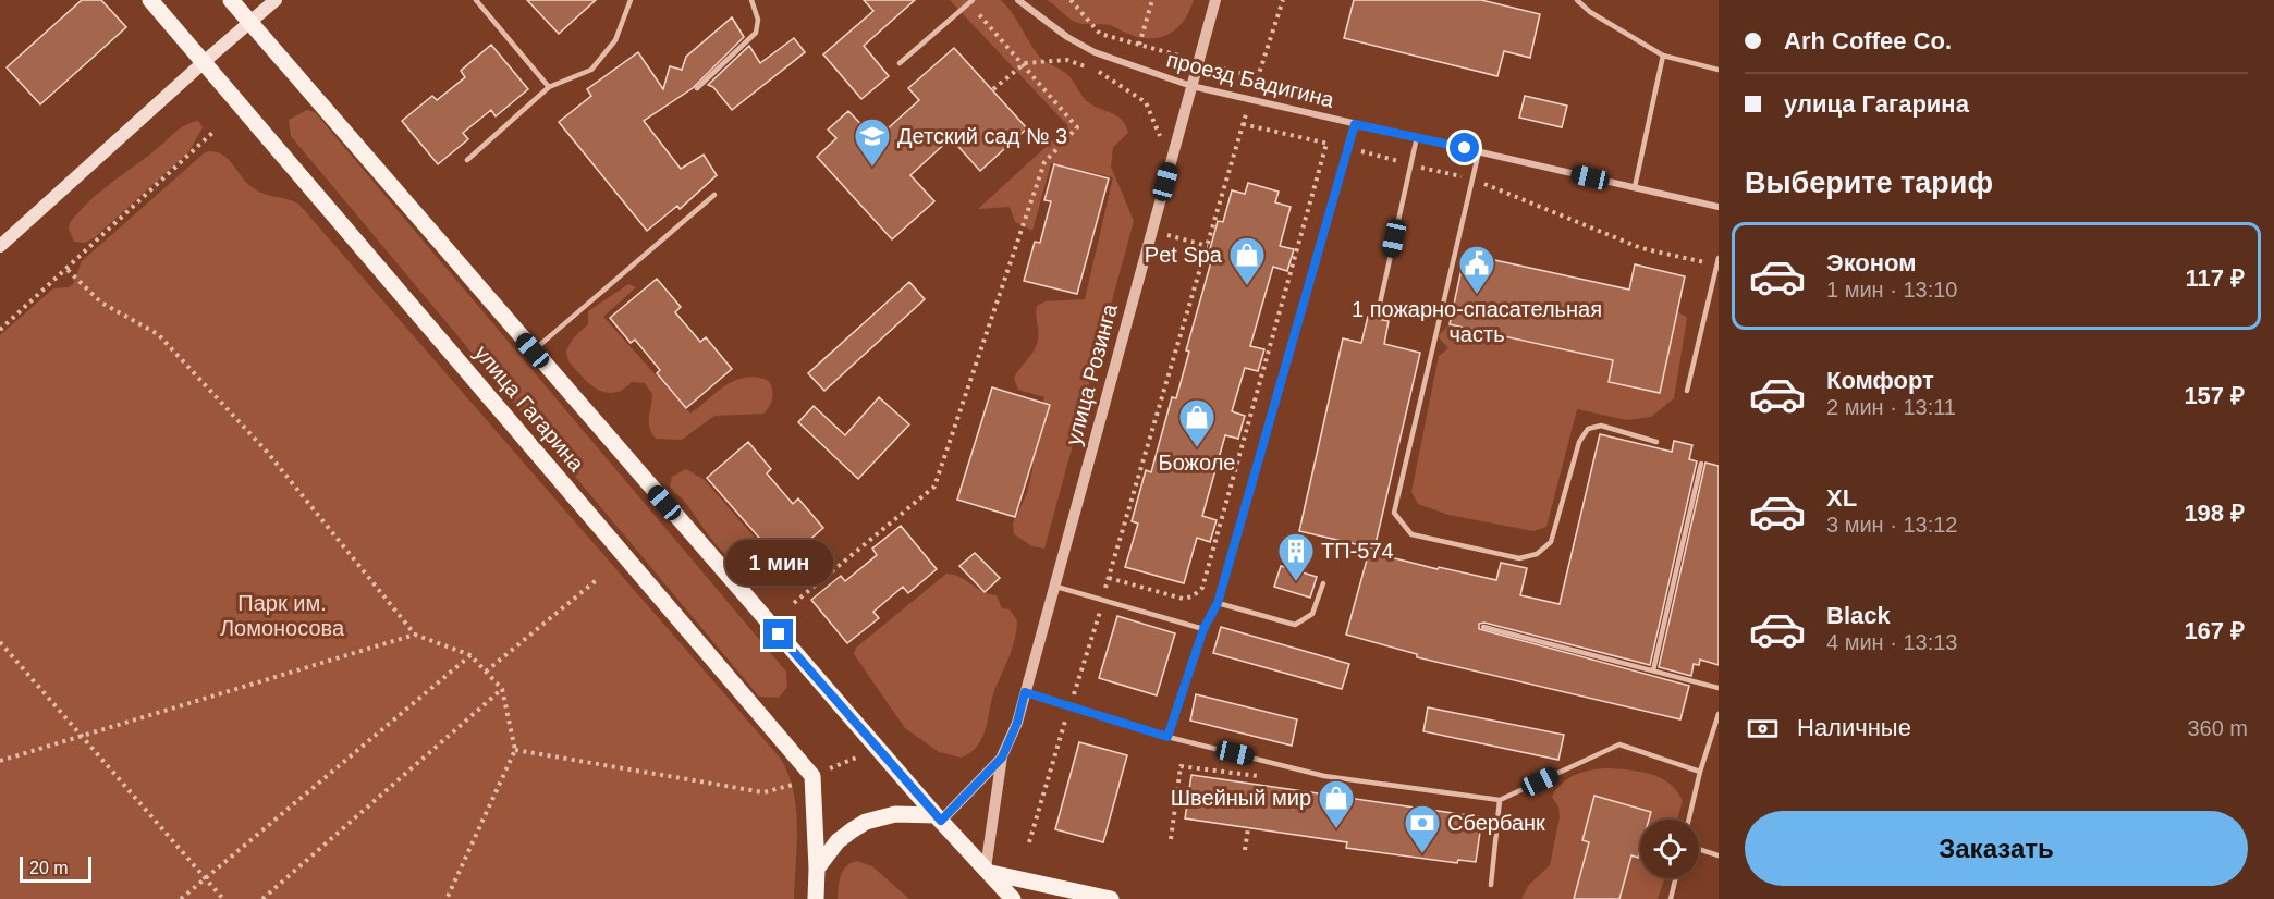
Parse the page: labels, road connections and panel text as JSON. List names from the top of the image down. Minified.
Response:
{"streets":{"main road":["улица Гагарина"],"street":["проезд Бадигина","улица Розинга"]},"crossings":[["проезд Бадигина","улица Розинга"]],"parks":["Парк им. Ломоносова"],"places":{"school or university":["Детский сад № 3"],"shop":["Pet Spa","Божоле","Швейный мир"],"public building":["1 пожарно-спасательная часть"],"building":["ТП-574"],"bank":["Сбербанк"]},"scale_bar":"20 m","page":{"banner":["Arh Coffee Co.","улица Гагарина"],"heading":"Выберите тариф","list":[{"name":"Эконом","note":"1 мин · 13:10","value":"117 ₽"},{"name":"Комфорт","note":"2 мин · 13:11","value":"157 ₽"},{"name":"XL","note":"3 мин · 13:12","value":"198 ₽"},{"name":"Black","note":"4 мин · 13:13","value":"167 ₽"}],"bubble":"1 мин","pay":["Наличные","360 m"],"buttons":"Заказать","scale":"20 m"}}
